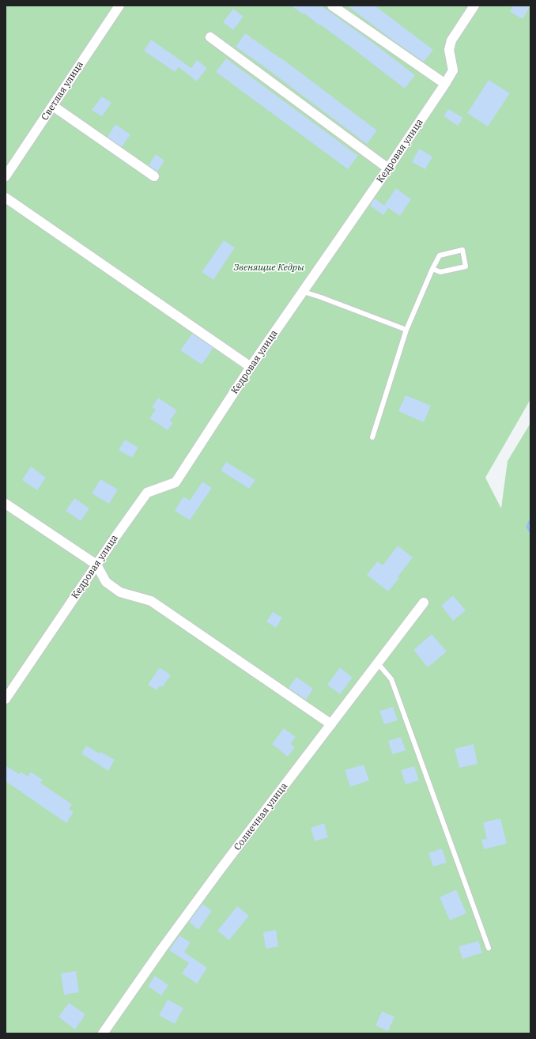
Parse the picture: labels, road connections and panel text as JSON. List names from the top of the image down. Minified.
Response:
{"streets":{"street":["Светлая улица","Кедровая улица","Солнечная улица"]},"parks":["Звенящие Кедры"]}
